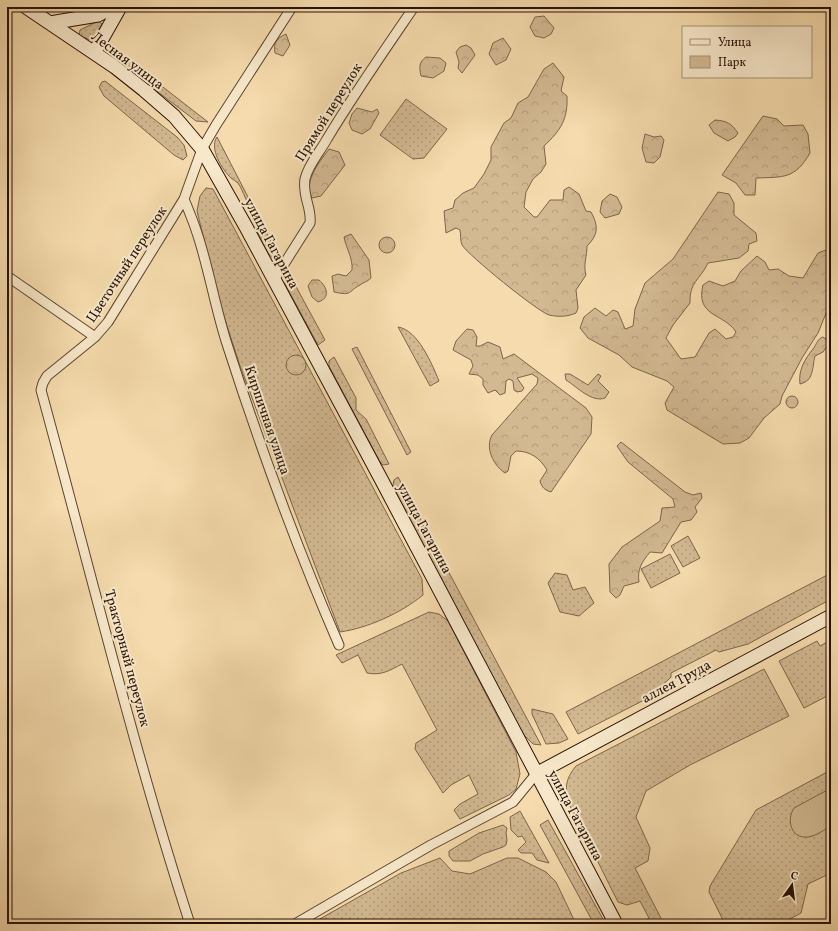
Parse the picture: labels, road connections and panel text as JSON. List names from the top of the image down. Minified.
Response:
{"streets":{"street":["Лесная улица","Прямой переулок","улица Гагарина","Цветочный переулок","Кирпичная улица","Тракторный переулок","аллея Труда"]},"crossings":[["Лесная улица","улица Гагарина"],["Лесная улица","Цветочный переулок"],["Прямой переулок","улица Гагарина"],["улица Гагарина","Цветочный переулок"],["улица Гагарина","аллея Труда"],["Цветочный переулок","Кирпичная улица"],["Цветочный переулок","Тракторный переулок"]],"legend":["Улица","Парк"],"north":"top"}
